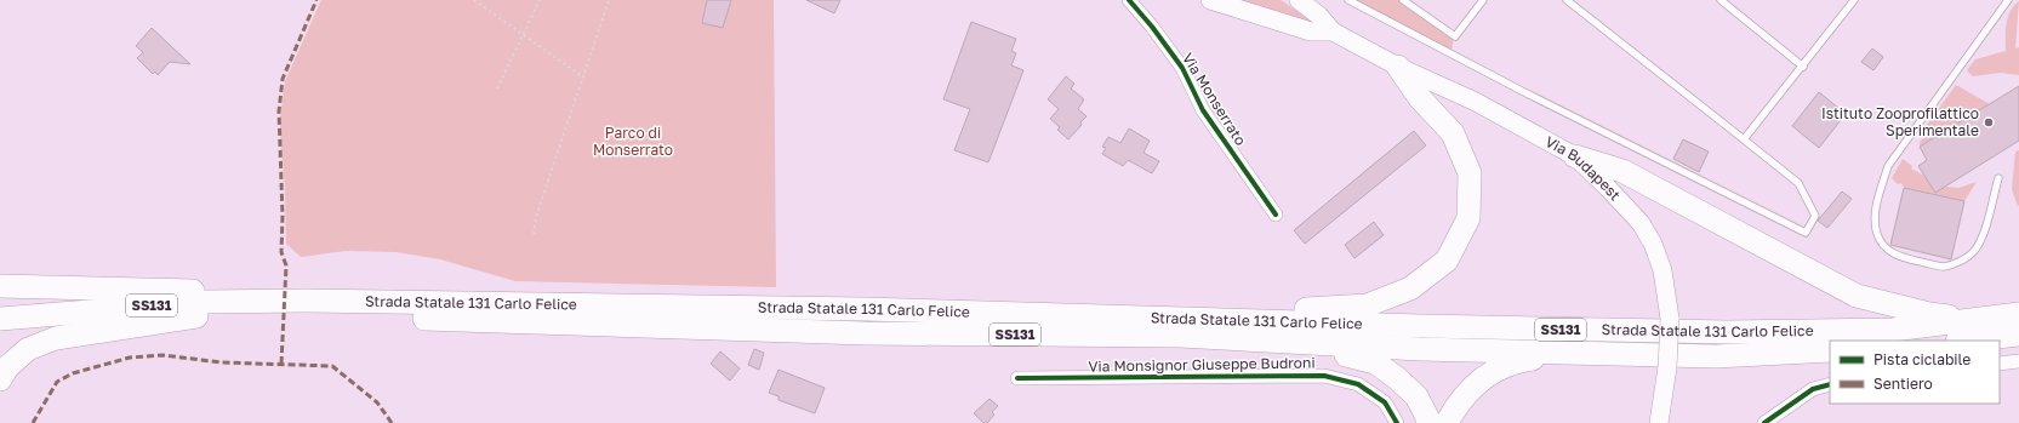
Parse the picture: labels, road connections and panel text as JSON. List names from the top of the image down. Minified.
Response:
{"streets":{"highway":["Strada Statale 131 Carlo Felice","SS131"],"main road":["Via Budapest"],"street":["Via Monserrato","Via Monsignor Giuseppe Budroni"]},"parks":["Parco di Monserrato"],"places":["Istituto Zooprofilattico Sperimentale"],"legend":["Pista ciclabile","Sentiero"]}
